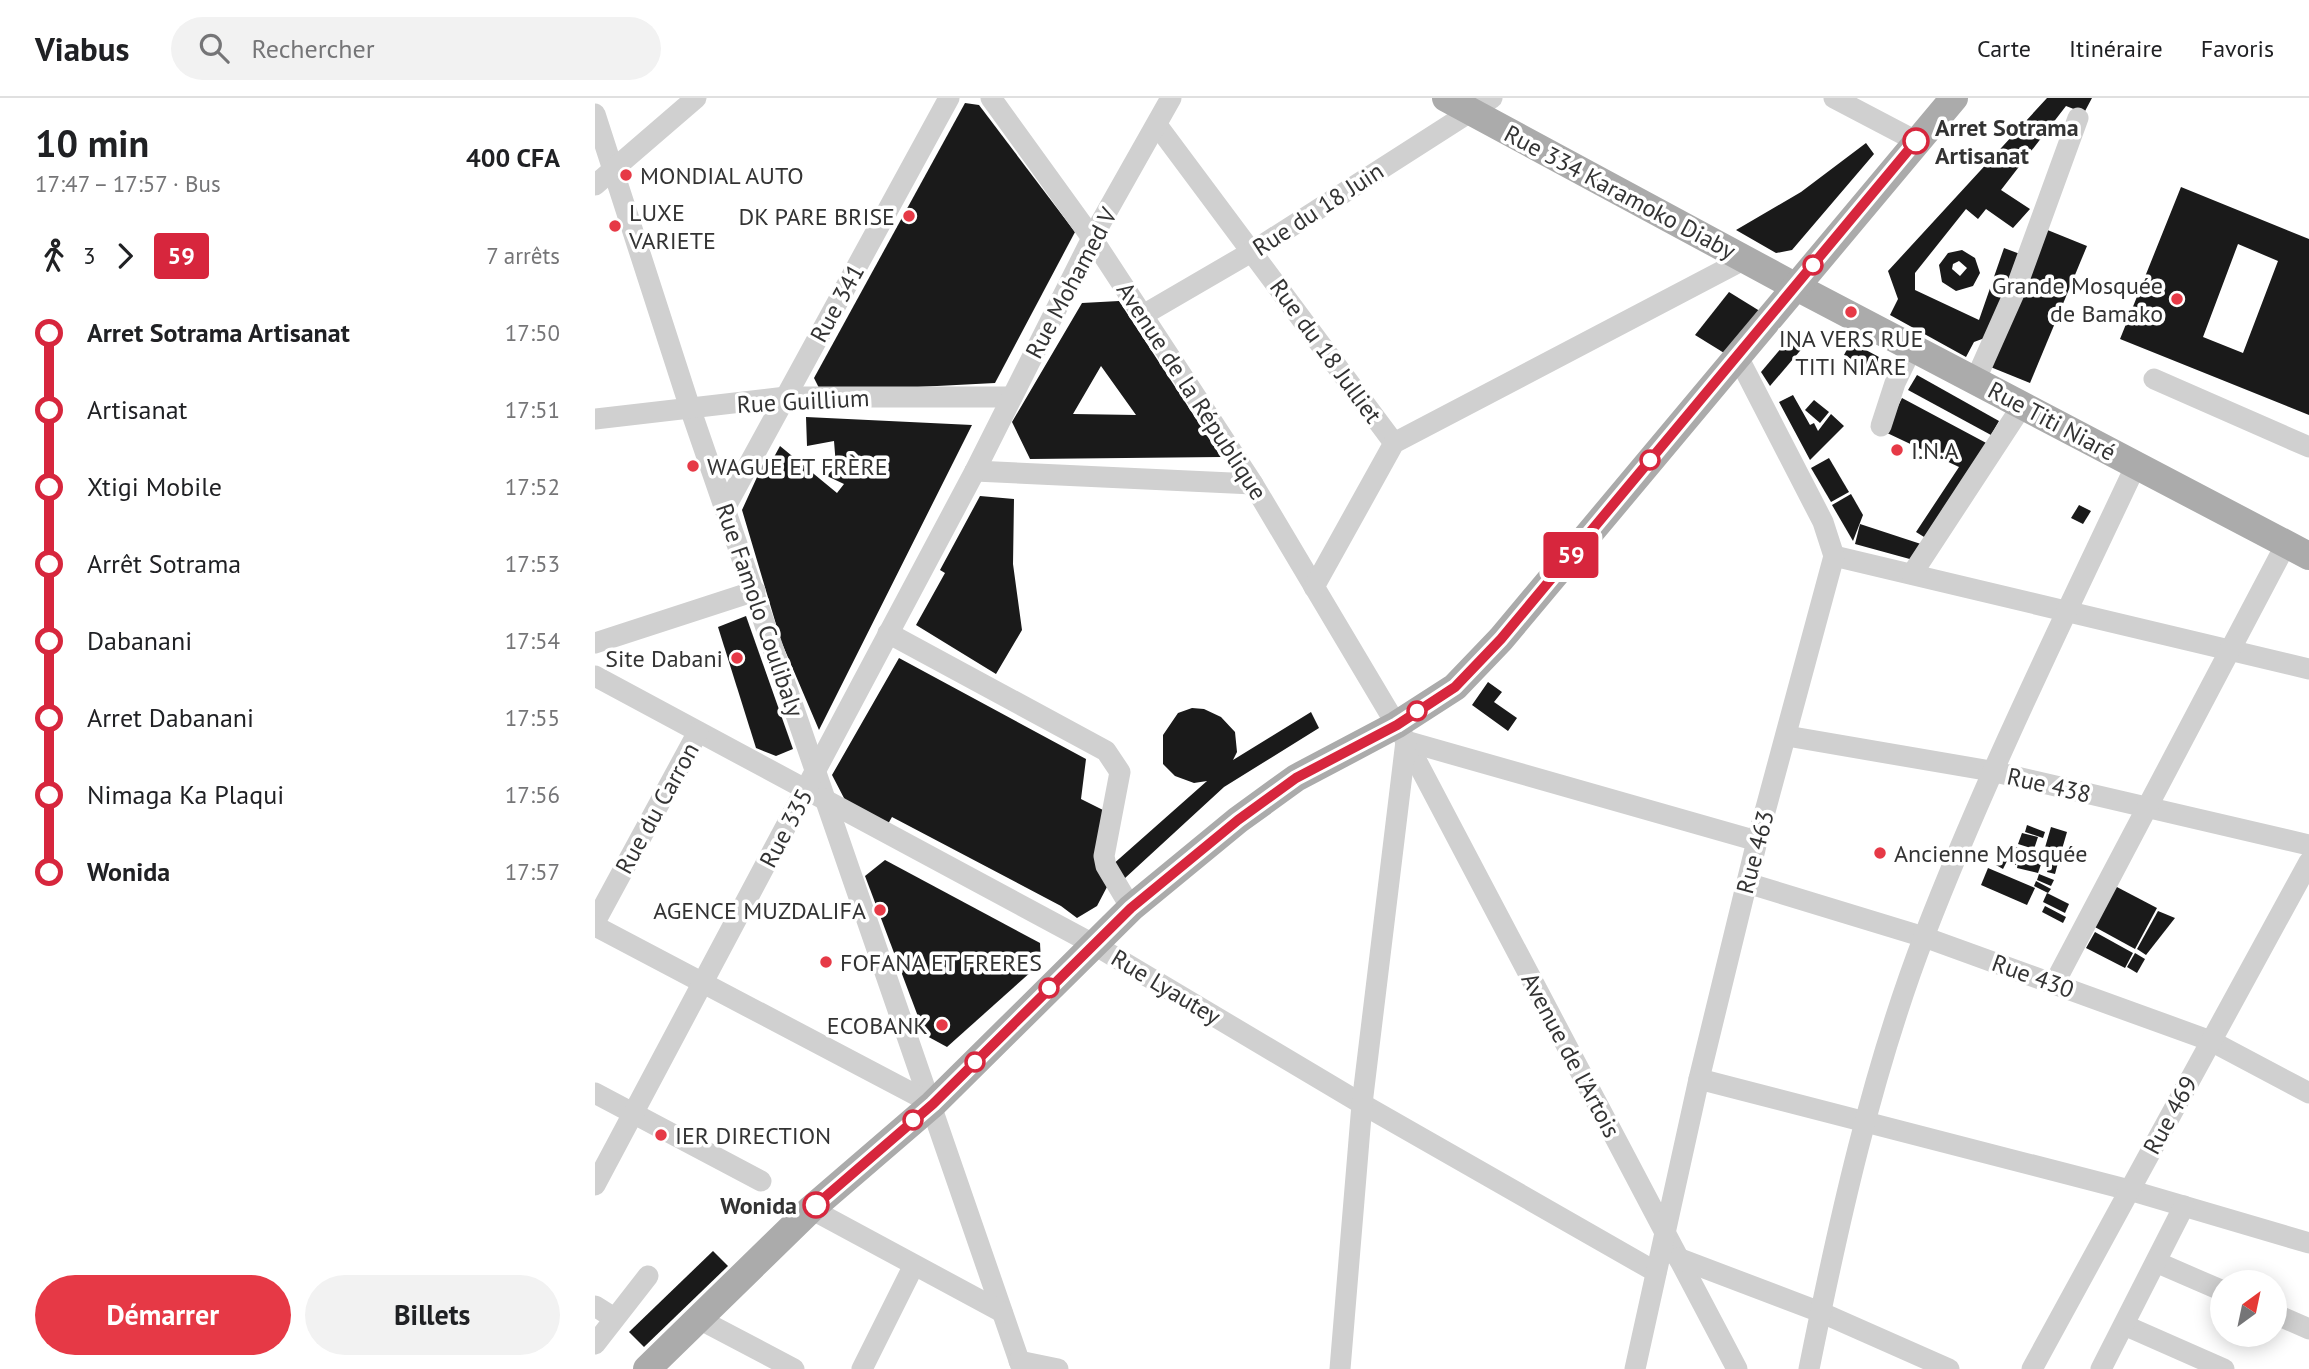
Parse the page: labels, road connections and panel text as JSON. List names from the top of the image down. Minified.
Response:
{"streets":{"main road":["Rue 334 Karamoko Diaby","Rue Titi Niaré"],"street":["Rue du 18 Juin","Rue Mohamed V","Rue 341","Rue du 18 Julliet","Avenue de la République","Rue Guillium","Rue Famolo Coulibaly","Rue 438","Rue du Carron","Rue 335","Rue 463","Rue 430","Rue Lyautey","Avenue de l'Artois","Rue 469"]},"crossings":[["Rue 334 Karamoko Diaby","Rue du 18 Juin"],["Rue 334 Karamoko Diaby","Rue Titi Niaré"],["Rue du 18 Juin","Rue du 18 Julliet"],["Rue du 18 Juin","Avenue de la République"],["Rue Mohamed V","Rue du 18 Julliet"],["Rue Mohamed V","Avenue de la République"],["Rue Mohamed V","Rue Guillium"],["Rue Mohamed V","Rue 335"],["Rue 341","Rue Guillium"],["Rue 341","Rue Famolo Coulibaly"],["Avenue de la République","Avenue de l'Artois"],["Rue Guillium","Rue Famolo Coulibaly"],["Rue Famolo Coulibaly","Rue 335"],["Rue Famolo Coulibaly","Rue Lyautey"],["Rue 438","Rue 463"],["Rue du Carron","Rue Lyautey"],["Rue 335","Rue Lyautey"],["Rue 463","Rue 430"],["Rue 463","Rue Lyautey"],["Rue 463","Avenue de l'Artois"],["Rue 430","Rue 469"]],"places":["Arret Sotrama Artisanat","MONDIAL AUTO","DK PARE BRISE","LUXE VARIETE","Grande Mosquée de Bamako","INA VERS RUE TITI NIARE","I.N.A","WAGUE ET FRÈRE","Site Dabani","Ancienne Mosquée","AGENCE MUZDALIFA","FOFANA ET FRERES","ECOBANK","IER DIRECTION","Wonida"],"lines":["bus line 59"],"north":"top right","page":{"header":"Viabus","search":"Rechercher","nav":["Carte","Itinéraire","Favoris"],"heading":["10 min","17:47 – 17:57 · Bus","400 CFA"],"on_map":"59","legs":["3","59","7 arrêts"],"list":[{"name":"Arret Sotrama Artisanat","value":"17:50"},{"name":"Artisanat","value":"17:51"},{"name":"Xtigi Mobile","value":"17:52"},{"name":"Arrêt Sotrama","value":"17:53"},{"name":"Dabanani","value":"17:54"},{"name":"Arret Dabanani","value":"17:55"},{"name":"Nimaga Ka Plaqui","value":"17:56"},{"name":"Wonida","value":"17:57"}],"buttons":["Démarrer","Billets"]}}
